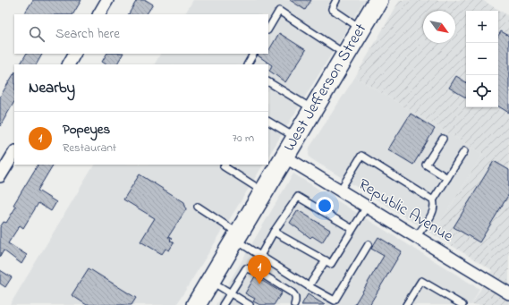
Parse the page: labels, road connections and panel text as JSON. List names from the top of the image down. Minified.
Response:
{"streets":{"main road":["West Jefferson Street"],"street":["Republic Avenue"]},"crossings":[["West Jefferson Street","Republic Avenue"]],"north":"bottom right","page":{"map_buttons":["+","−"],"search":"Search here","heading":"Nearby","list":[{"mark":"1","name":"Popeyes","note":"Restaurant","value":"70 m"}],"pins":"1"}}
